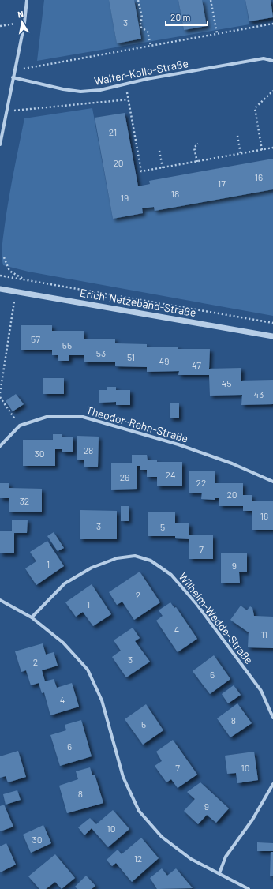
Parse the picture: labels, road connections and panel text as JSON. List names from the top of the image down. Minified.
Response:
{"streets":{"street":["Walter-Kollo-Straße","Erich-Netzeband-Straße","Theodor-Rehn-Straße","Wilhelm-Wedde-Straße"]},"house_numbers":["3","21","20","16","17","18","19","57","55","53","51","49","47","45","43","28","30","24","26","22","20","32","18","3","5","7","1","9","2","1","4","11","3","2","6","4","8","5","6","7","10","8","9","10","30","12"],"scale_bar":"20 m","north":"top"}
